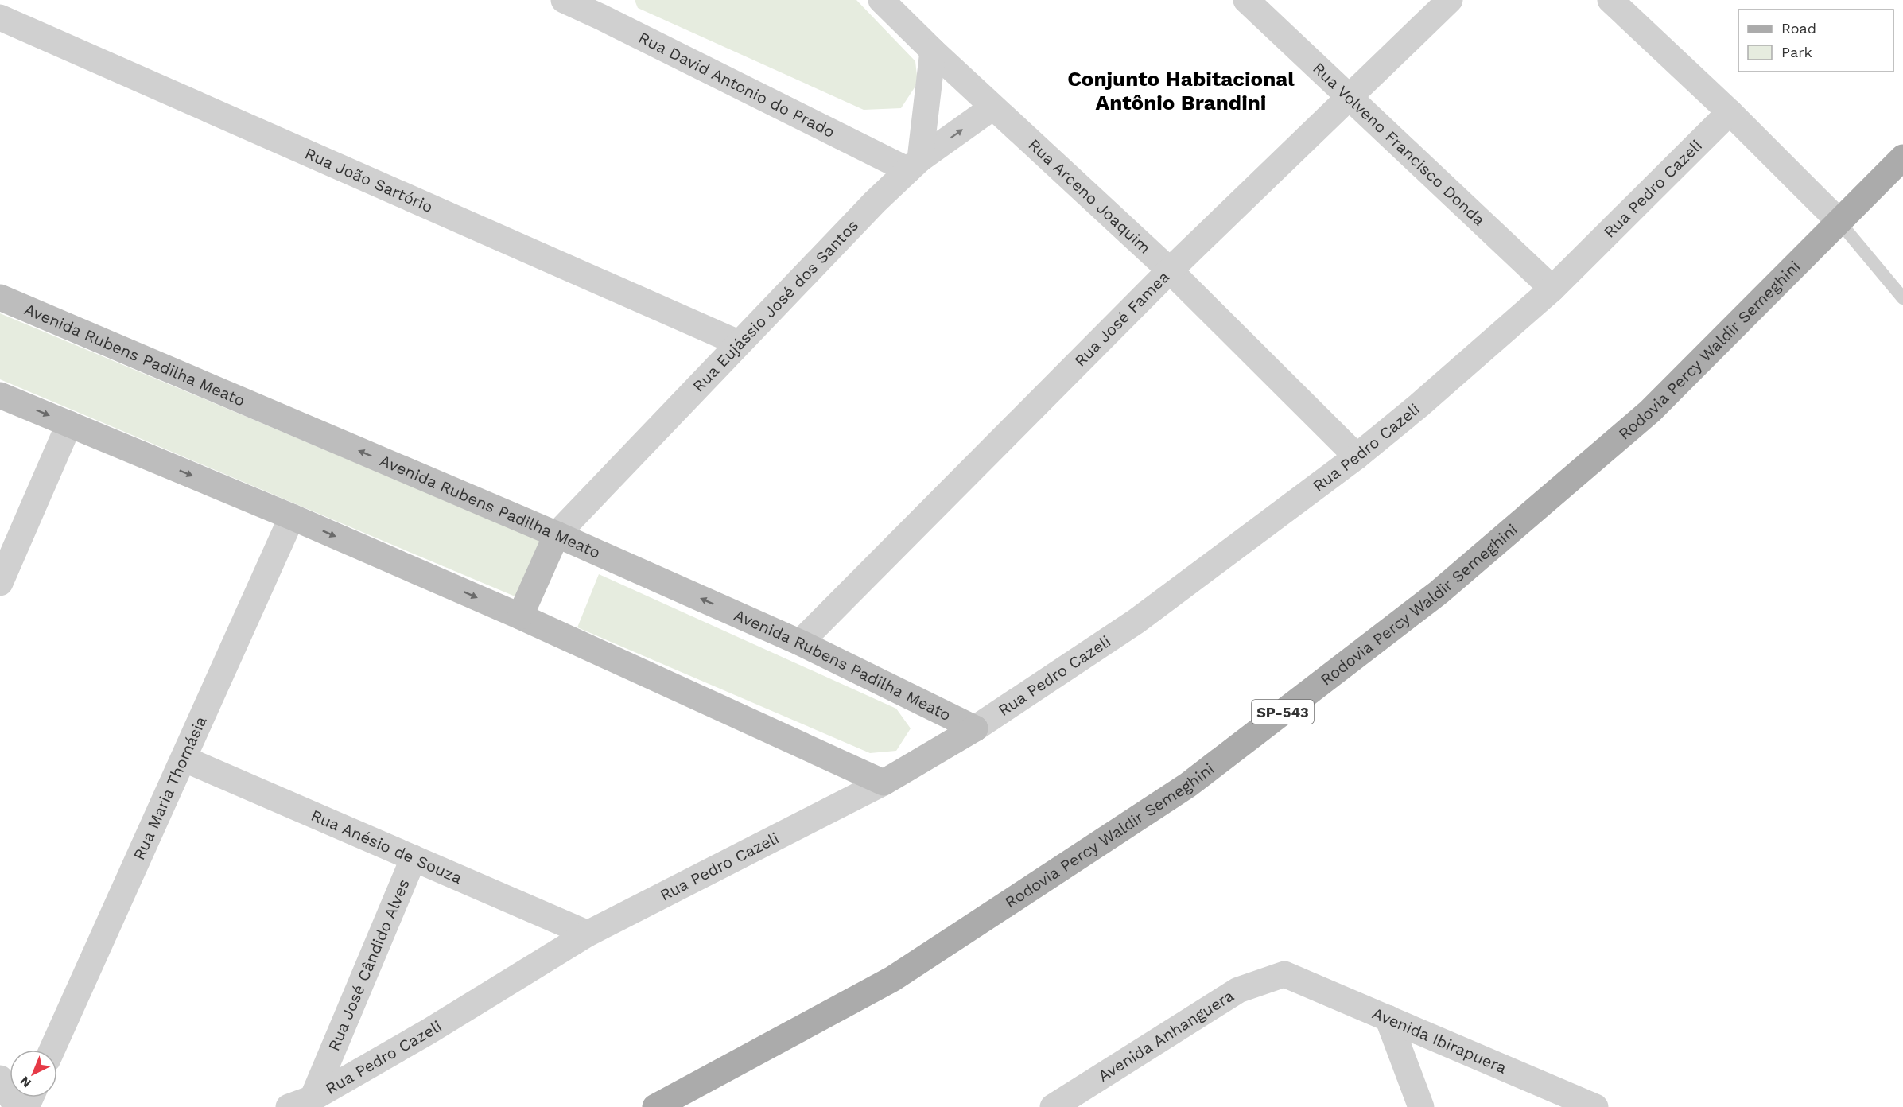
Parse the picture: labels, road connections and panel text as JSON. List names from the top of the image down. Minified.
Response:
{"streets":{"main road":["Rua Pedro Cazeli","Rodovia Percy Waldir Semeghini","Avenida Rubens Padilha Meato","SP-543"],"street":["Rua David Antonio do Prado","Rua Volveno Francisco Donda","Rua João Sartório","Rua Arceno Joaquim","Rua Eujássio José dos Santos","Rua José Famea","Rua Maria Thomásia","Rua Anésio de Souza","Rua José Cândido Alves","Avenida Anhanguera","Avenida Ibirapuera"]},"crossings":[["Rua David Antonio do Prado","Rua Eujássio José dos Santos"],["Rua Volveno Francisco Donda","Rua Pedro Cazeli"],["Rua Volveno Francisco Donda","Rua José Famea"],["Rua João Sartório","Rua Eujássio José dos Santos"],["Rua Pedro Cazeli","Rua Arceno Joaquim"],["Rua Pedro Cazeli","Avenida Rubens Padilha Meato"],["Rua Pedro Cazeli","Rua Anésio de Souza"],["Rua Pedro Cazeli","Rua José Cândido Alves"],["Rua Arceno Joaquim","Rua Eujássio José dos Santos"],["Rua Arceno Joaquim","Rua José Famea"],["Rua Eujássio José dos Santos","Avenida Rubens Padilha Meato"],["Rua José Famea","Avenida Rubens Padilha Meato"],["Rua Maria Thomásia","Rua Anésio de Souza"],["Rua Anésio de Souza","Rua José Cândido Alves"],["Avenida Anhanguera","Avenida Ibirapuera"]],"districts":["Conjunto Habitacional Antônio Brandini"],"legend":["Road","Park"],"north":"bottom left"}
